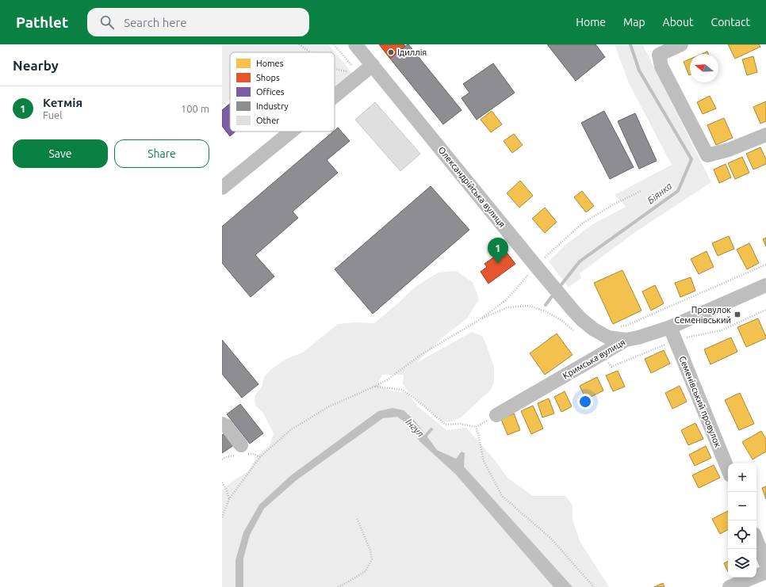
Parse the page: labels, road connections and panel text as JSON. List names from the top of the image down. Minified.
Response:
{"streets":{"street":["Олександрійська вулиця","Кримська вулиця","Семенівський провулок"]},"crossings":[["Олександрійська вулиця","Кримська вулиця"],["Кримська вулиця","Семенівський провулок"]],"water":["Біянка","Інгул"],"places":{"other":["Ідиллія"],"transit":["Провулок Семенівський"]},"legend":["Homes","Shops","Offices","Industry","Other"],"north":"left","page":{"header":"Pathlet","search":"Search here","nav":["Home","Map","About","Contact"],"heading":"Nearby","list":[{"mark":"1","name":"Кетмія","note":"Fuel","value":"100 m"}],"buttons":["Save","Share"],"pins":"1","map_buttons":["+","−"]}}
